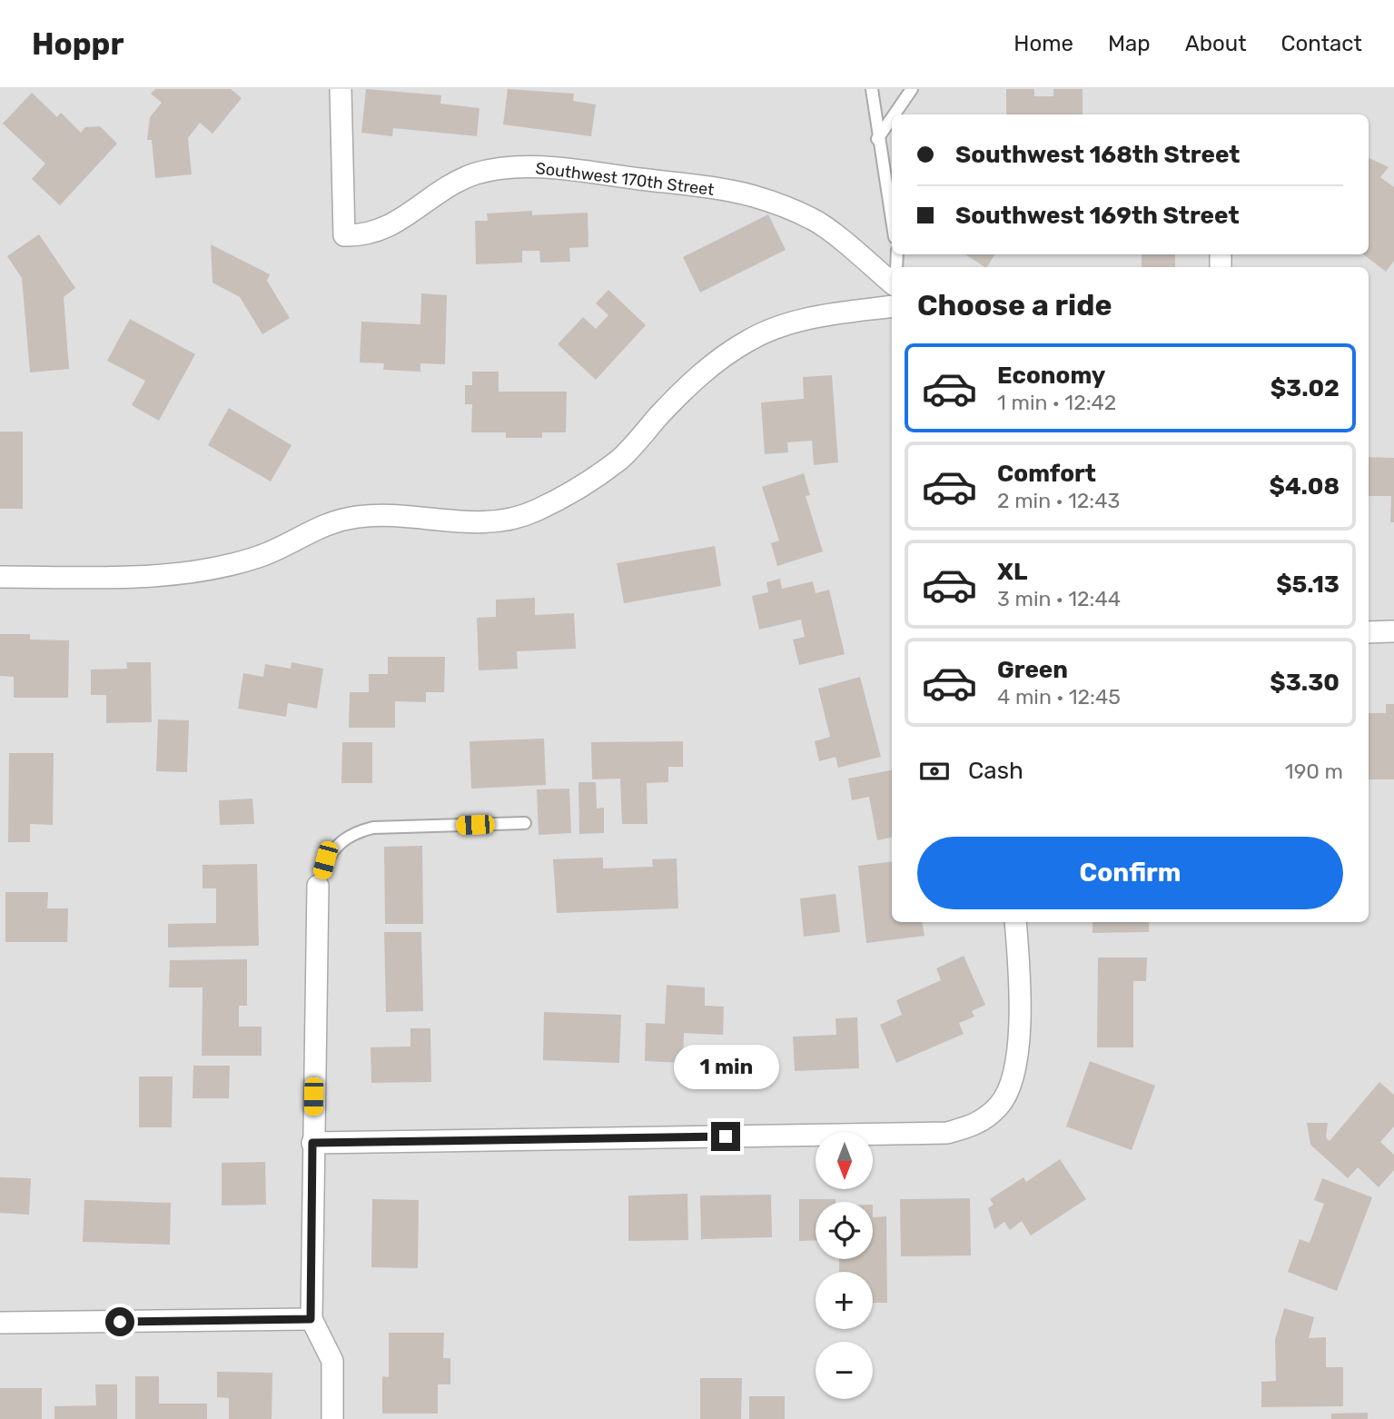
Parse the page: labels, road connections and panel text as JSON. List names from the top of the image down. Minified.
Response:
{"streets":{"street":["Southwest 170th Street"]},"north":"bottom","page":{"header":"Hoppr","nav":["Home","Map","About","Contact"],"banner":["Southwest 168th Street","Southwest 169th Street"],"heading":"Choose a ride","list":[{"name":"Economy","note":"1 min · 12:42","value":"$3.02"},{"name":"Comfort","note":"2 min · 12:43","value":"$4.08"},{"name":"XL","note":"3 min · 12:44","value":"$5.13"},{"name":"Green","note":"4 min · 12:45","value":"$3.30"}],"pay":["Cash","190 m"],"buttons":"Confirm","bubble":"1 min","map_buttons":["+","−"]}}
